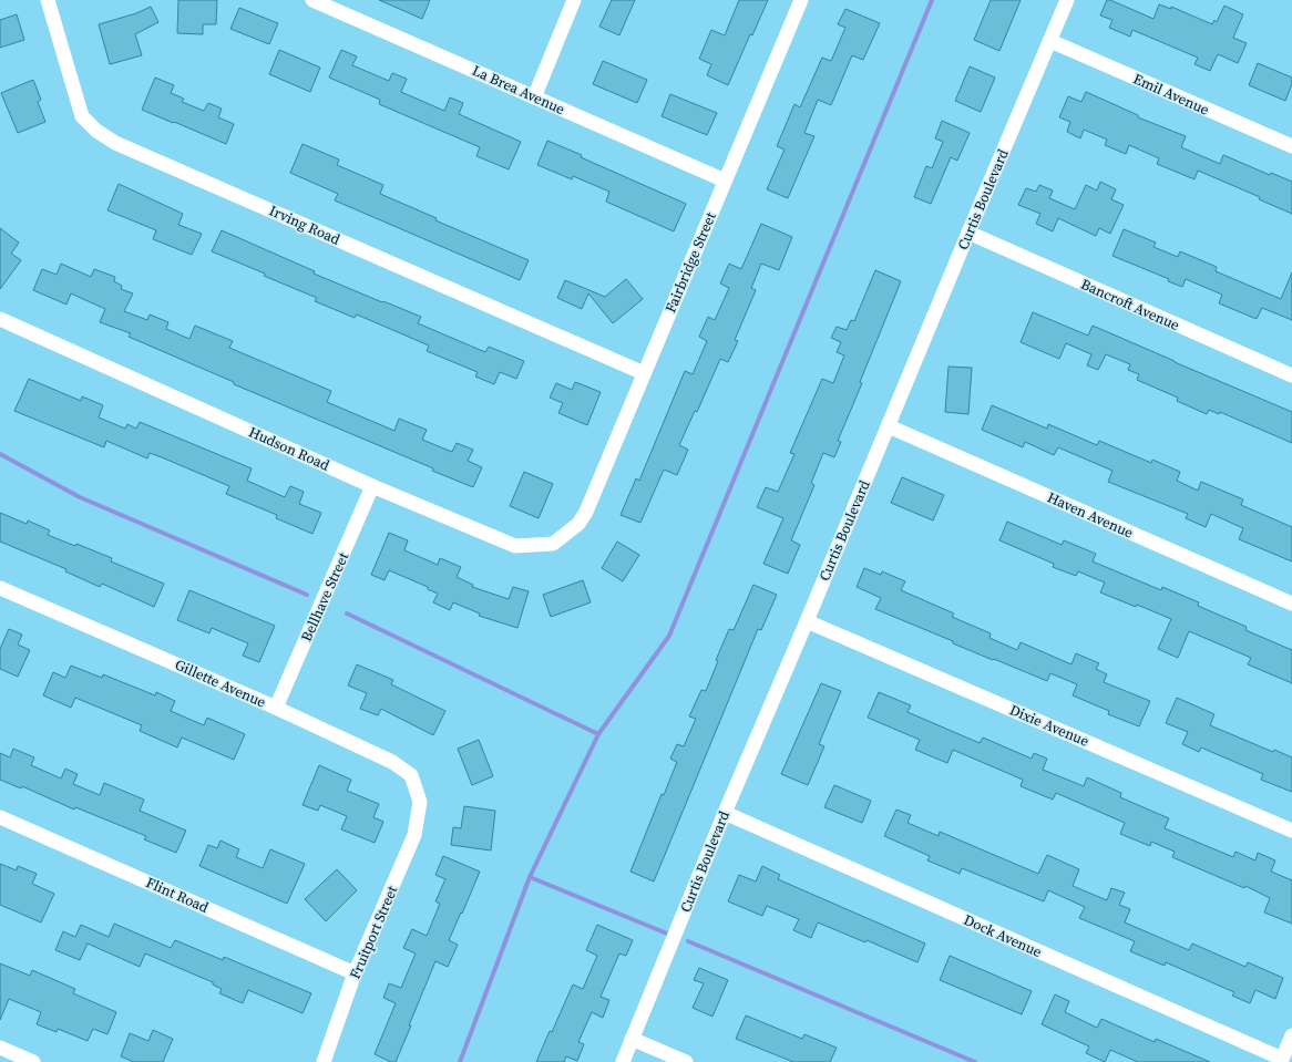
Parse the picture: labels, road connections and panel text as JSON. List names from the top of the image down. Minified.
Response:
{"streets":{"street":["La Brea Avenue","Emil Avenue","Curtis Boulevard","Irving Road","Fairbridge Street","Bancroft Avenue","Hudson Road","Haven Avenue","Bellhave Street","Gillette Avenue","Dixie Avenue","Flint Road","Fruitport Street","Dock Avenue"]},"crossings":[["La Brea Avenue","Fairbridge Street"],["Emil Avenue","Curtis Boulevard"],["Curtis Boulevard","Bancroft Avenue"],["Curtis Boulevard","Haven Avenue"],["Curtis Boulevard","Dixie Avenue"],["Curtis Boulevard","Dock Avenue"],["Irving Road","Fairbridge Street"],["Fairbridge Street","Hudson Road"],["Hudson Road","Bellhave Street"],["Bellhave Street","Gillette Avenue"],["Gillette Avenue","Fruitport Street"],["Flint Road","Fruitport Street"]]}
